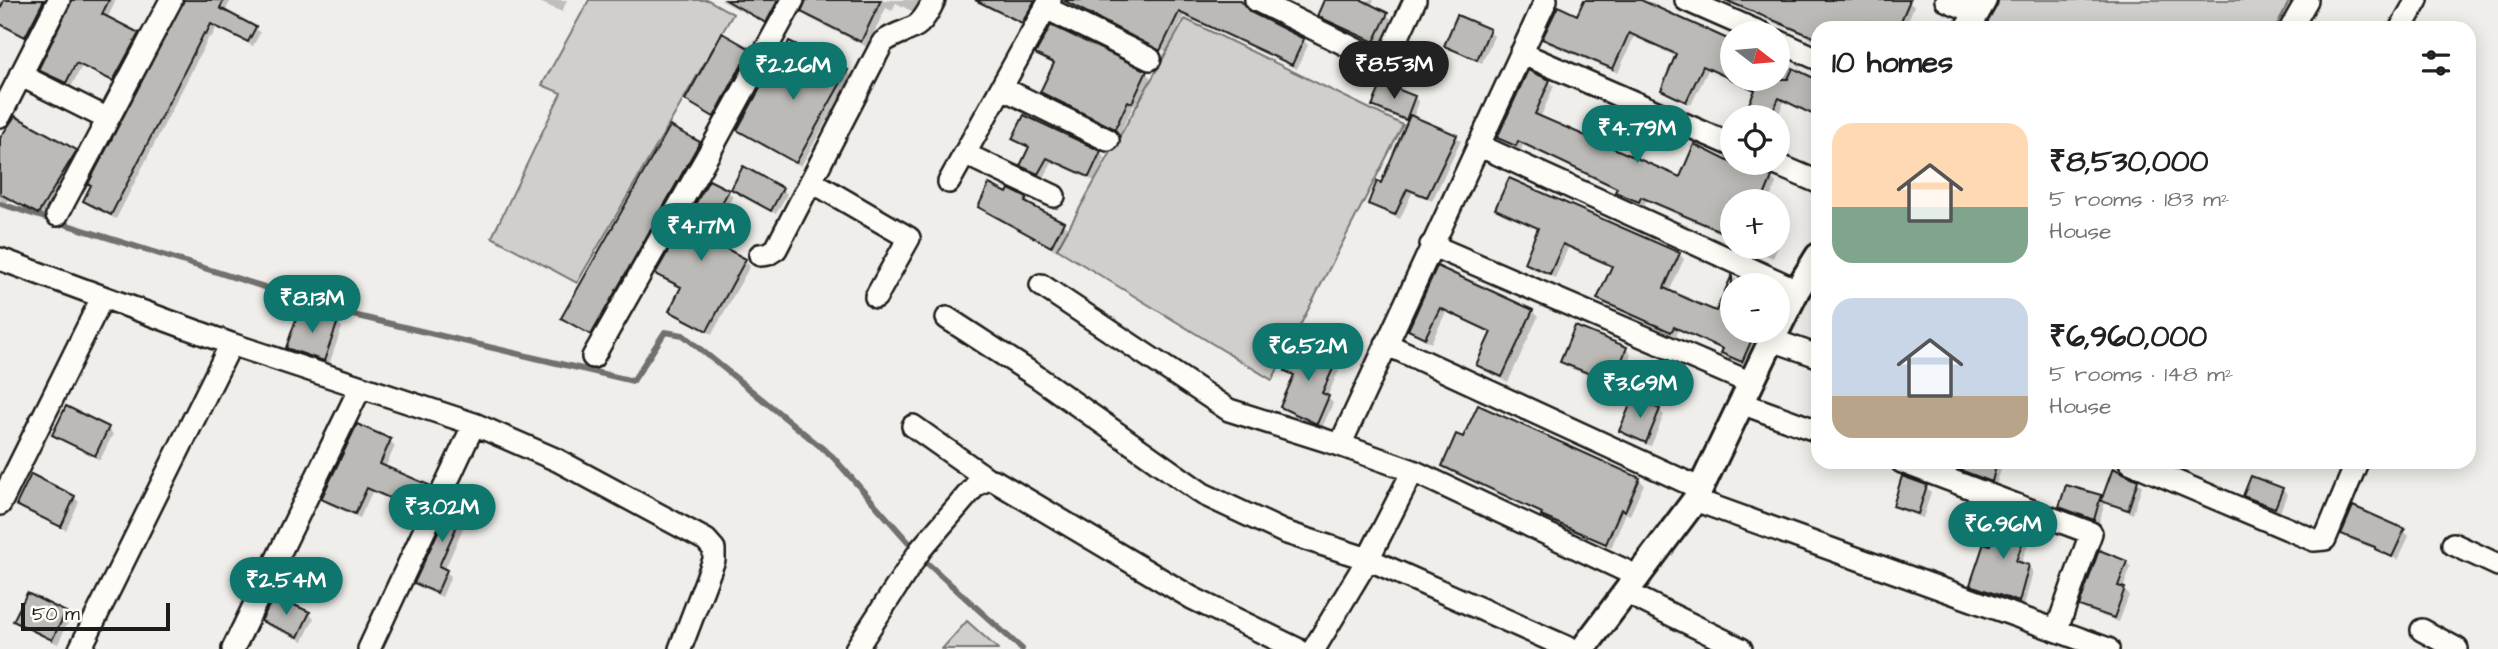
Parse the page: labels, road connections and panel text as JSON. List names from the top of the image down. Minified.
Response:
{"scale_bar":"50 m","north":"right","page":{"map_buttons":["+","−"],"heading":"10 homes","price":["₹8.53M","₹2.26M","₹4.79M","₹4.17M","₹8.13M","₹6.52M","₹3.69M","₹3.02M","₹6.96M","₹2.54M"],"list":[{"name":"₹8,530,000","note":"5 rooms · 183 m² · House"},{"name":"₹6,960,000","note":"5 rooms · 148 m² · House"}],"scale":"50 m"}}
